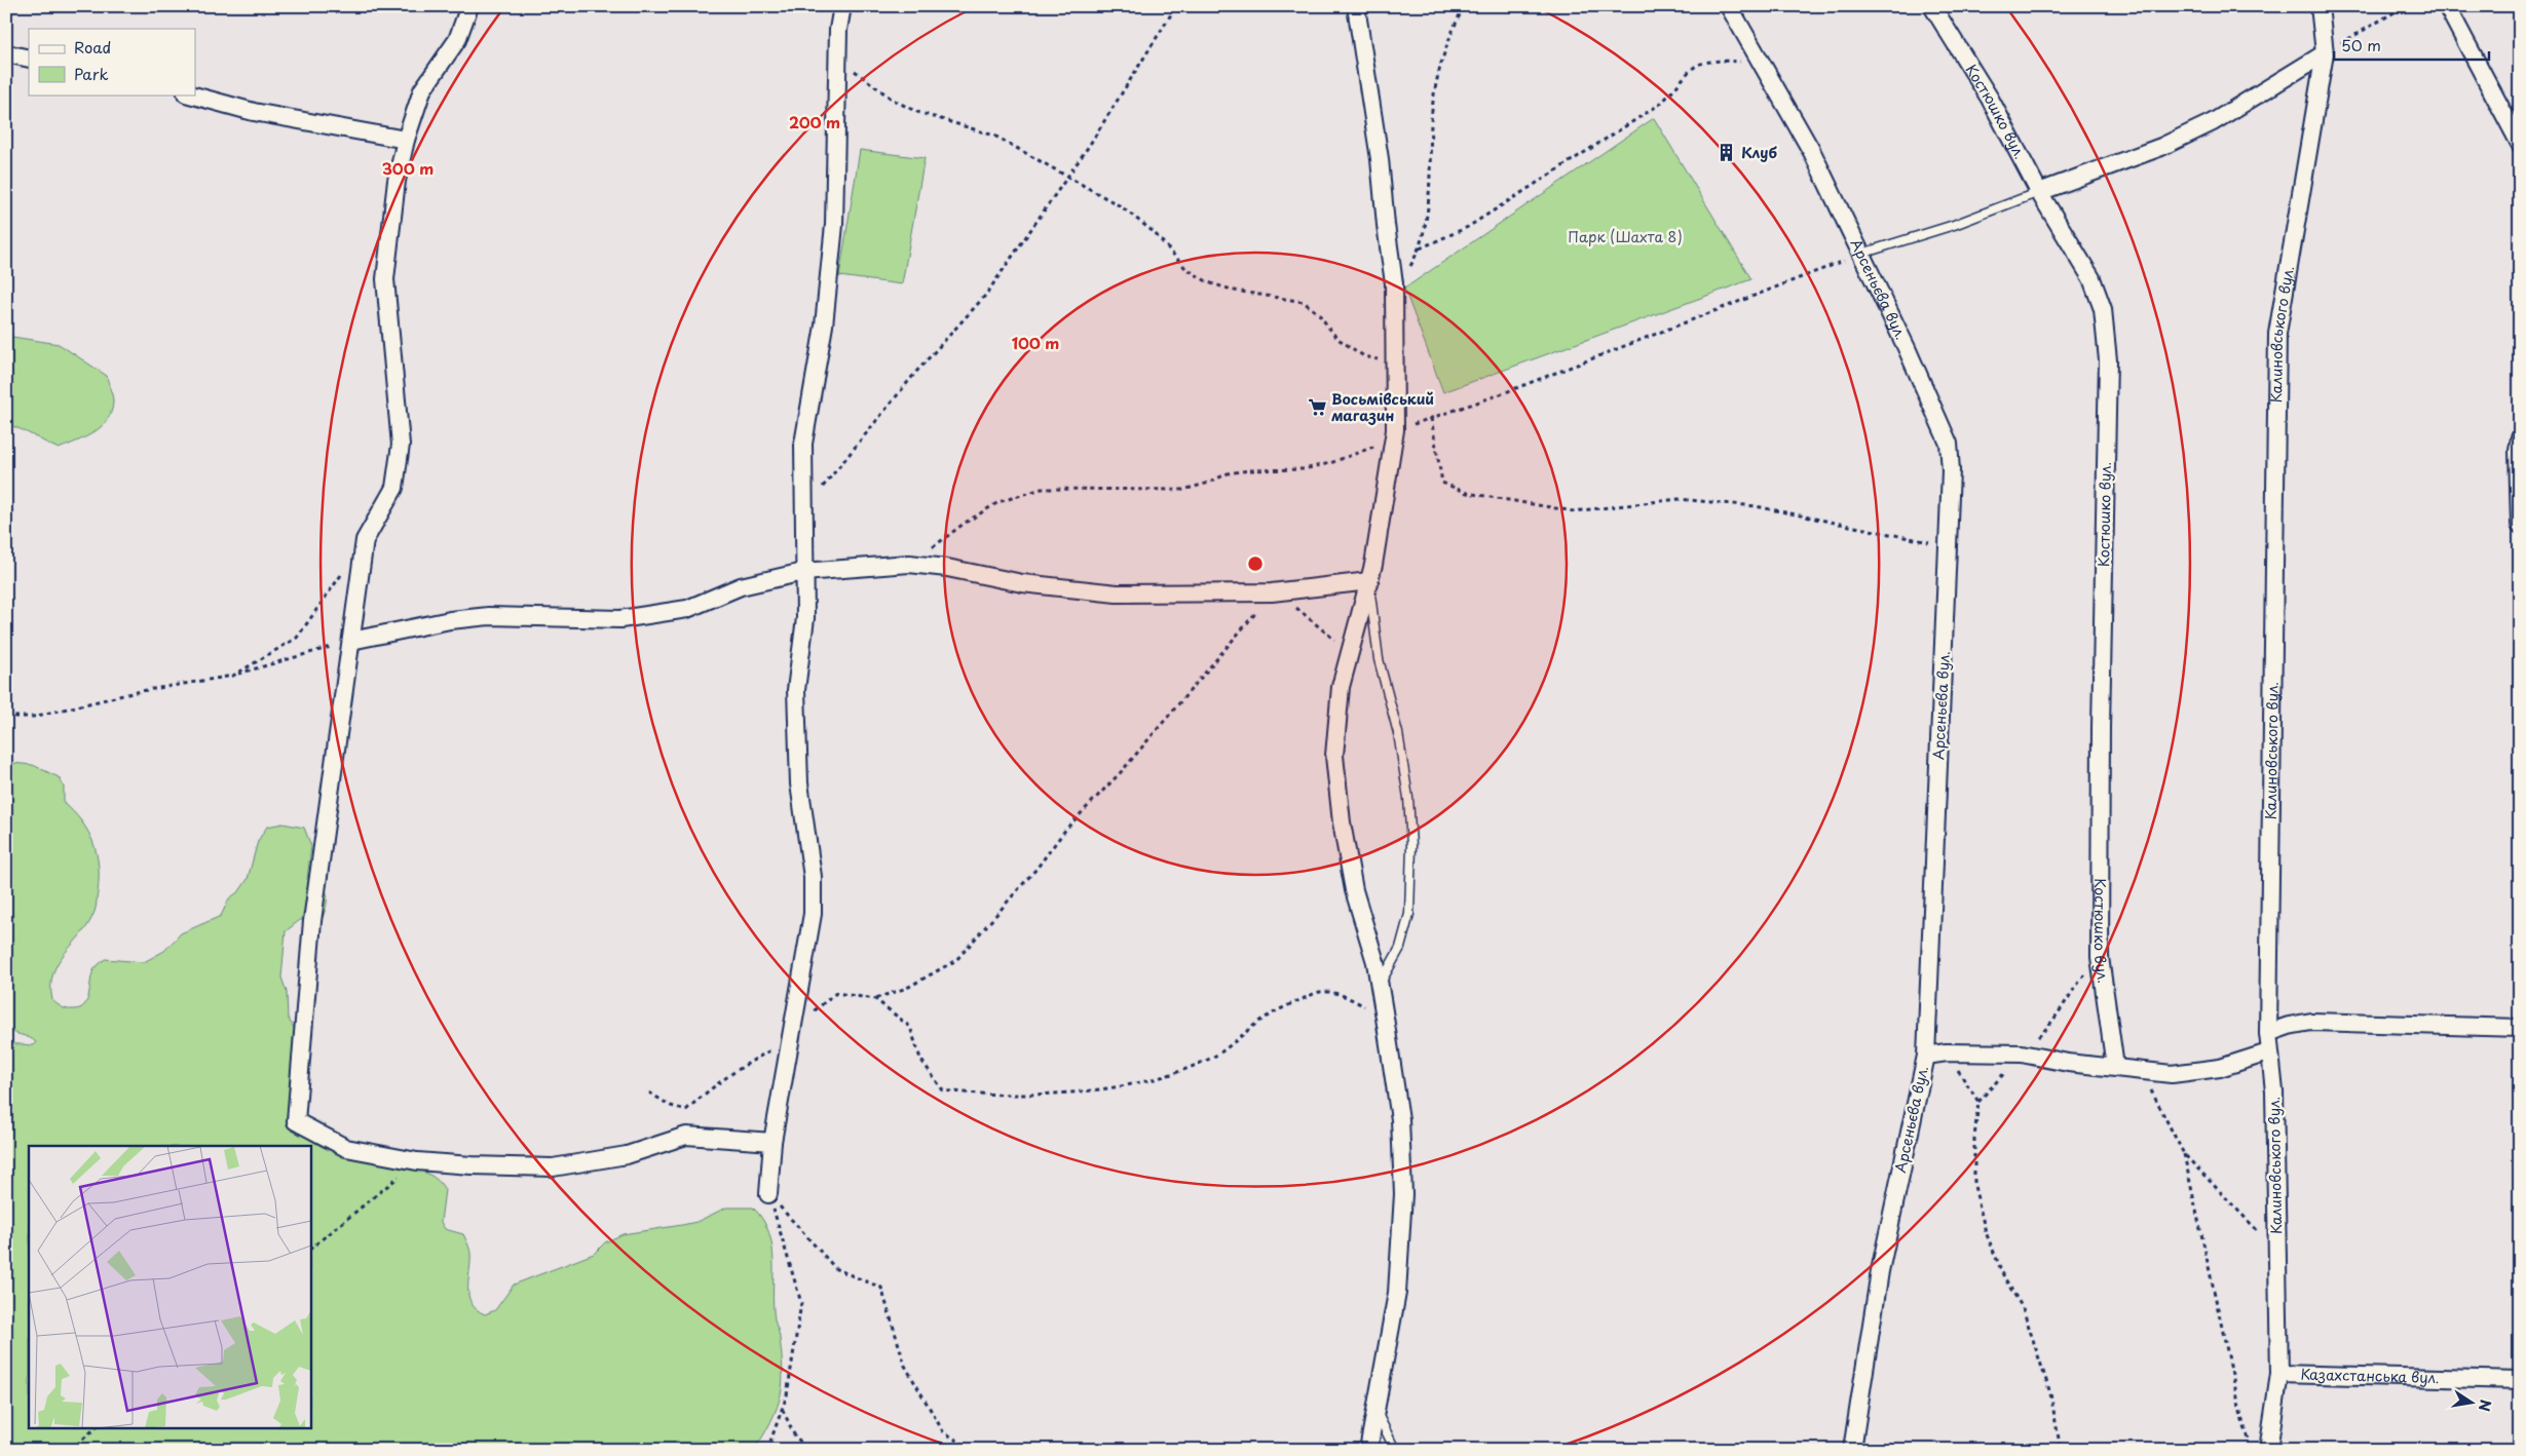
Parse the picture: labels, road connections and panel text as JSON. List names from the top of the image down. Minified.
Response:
{"streets":{"street":["Костюшко вул.","Арсеньєва вул.","Калиновського вул.","Казахстанська вул."]},"crossings":[["Калиновського вул.","Казахстанська вул."]],"parks":["Парк (Шахта 8)"],"places":{"building":["Клуб"],"supermarket":["Восьмівський магазин"]},"legend":["Road","Park"],"scale_bar":"50 m","north":"right","rings":["200 m","300 m","100 m"]}
